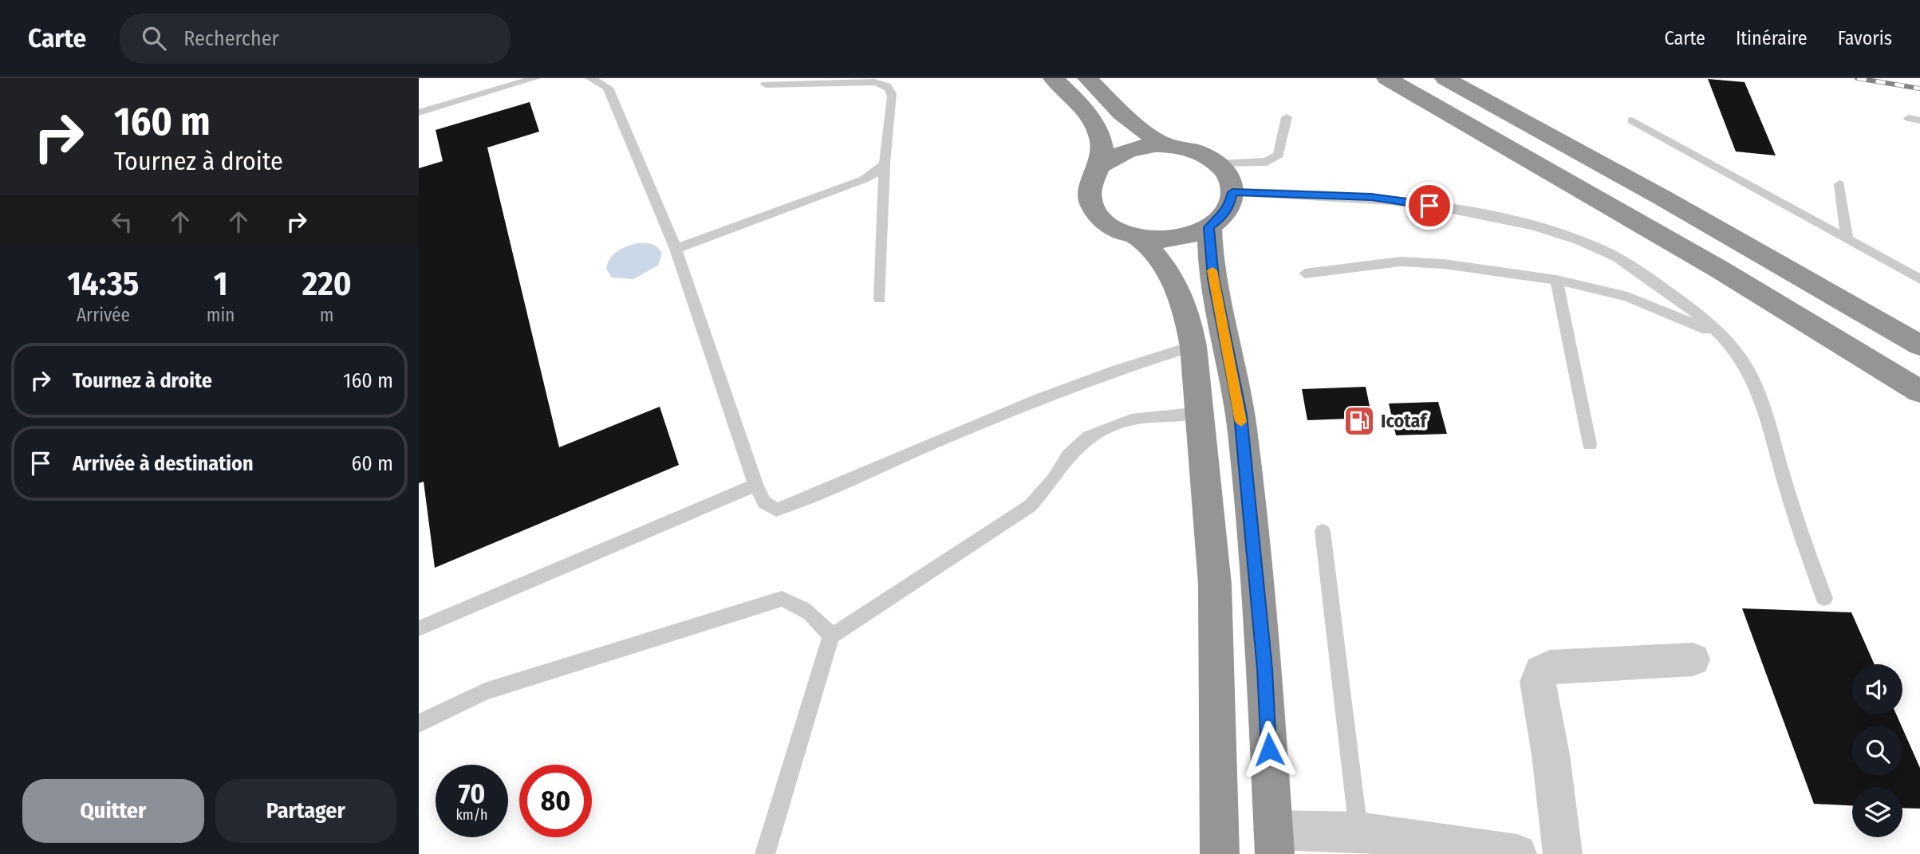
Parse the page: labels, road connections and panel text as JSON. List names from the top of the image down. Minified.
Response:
{"places":{"fuel station":["Icotaf"]},"page":{"header":"Carte","search":"Rechercher","nav":["Carte","Itinéraire","Favoris"],"turn":["160 m","Tournez à droite"],"eta":["14:35","Arrivée","1","min","220","m"],"list":[{"name":"Tournez à droite","value":"160 m"},{"name":"Arrivée à destination","value":"60 m"}],"speed":"70 km/h","limit":"80","buttons":["Quitter","Partager"]}}
